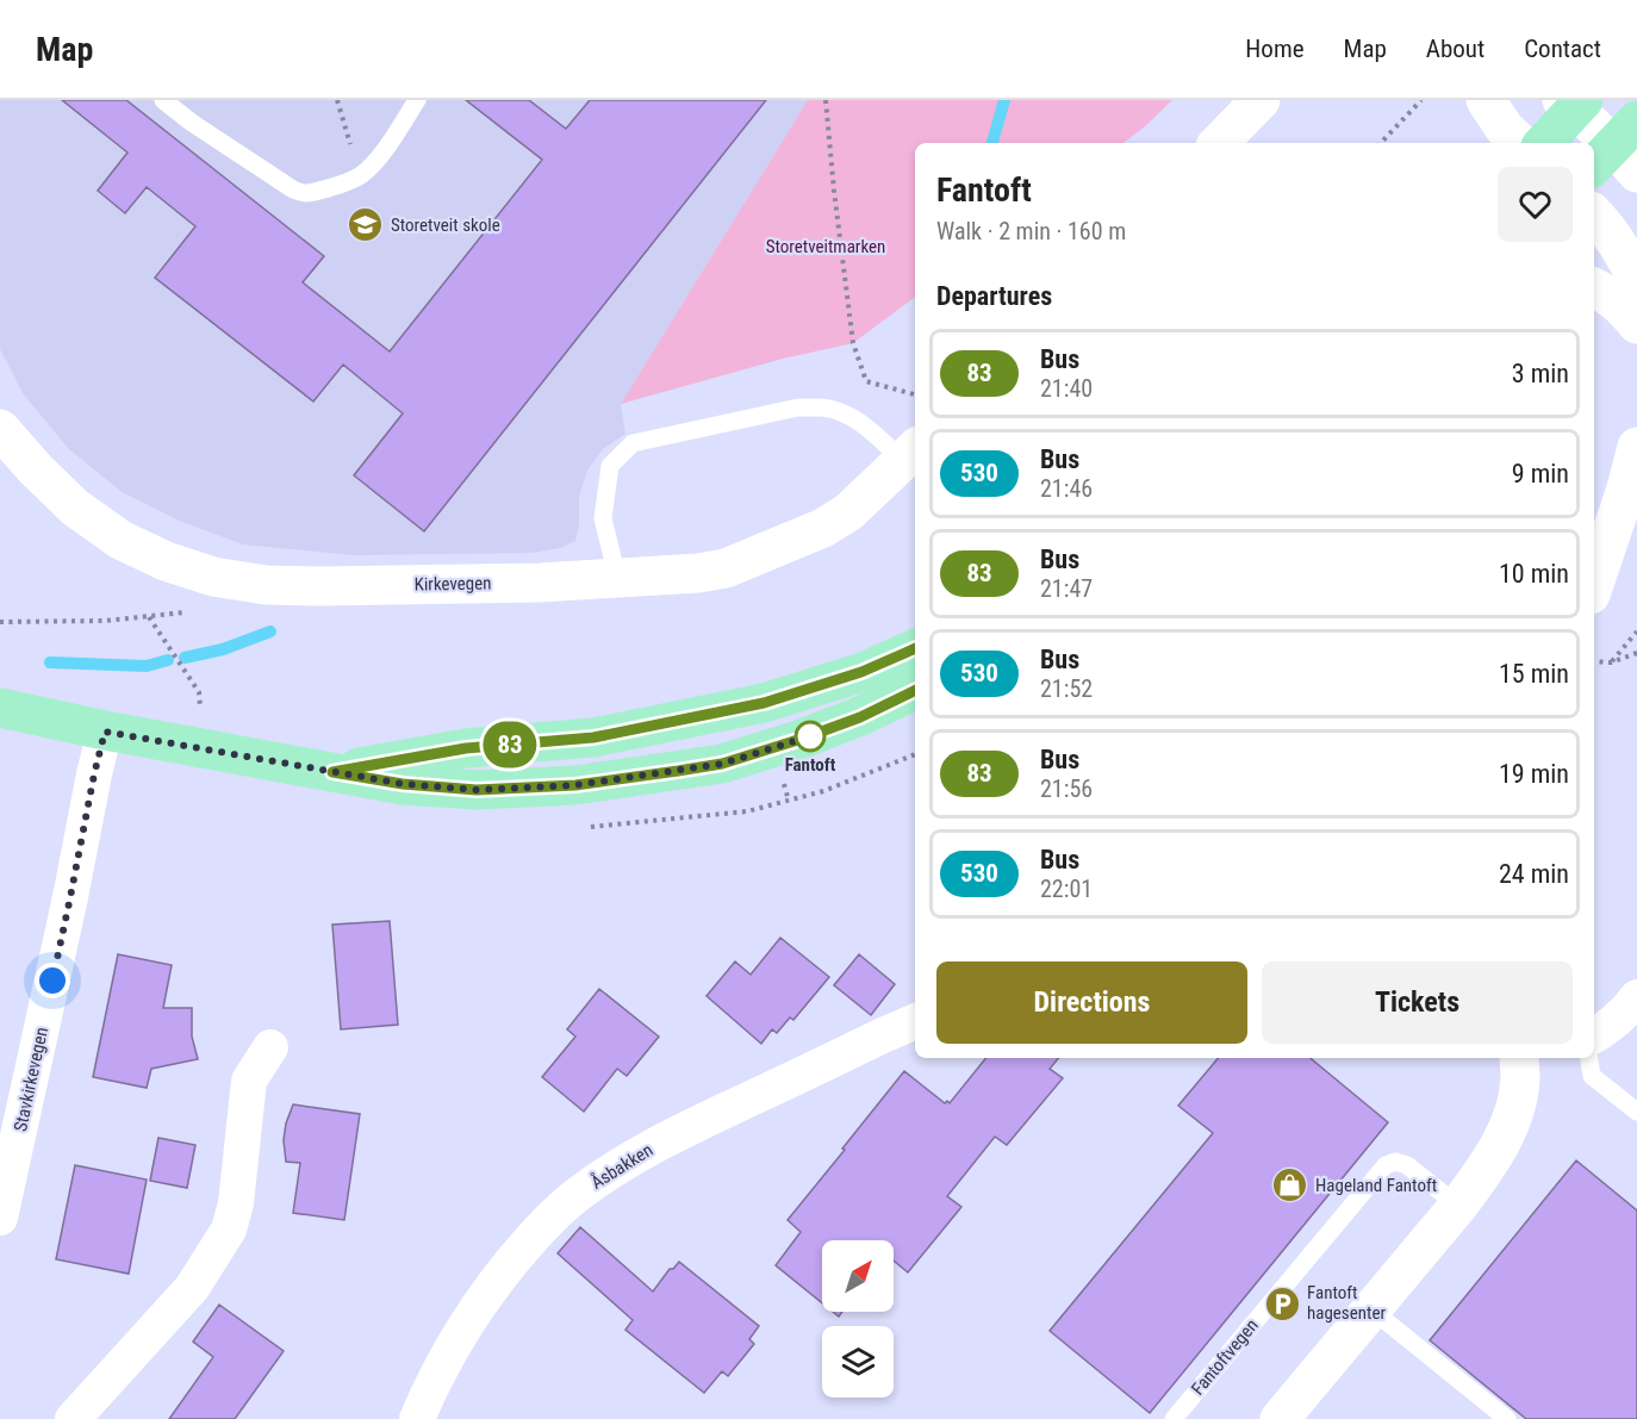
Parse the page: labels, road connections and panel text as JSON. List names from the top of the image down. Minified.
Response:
{"streets":{"street":["Kirkevegen","Stavkirkevegen","Åsbakken"],"lane":["Fantoftvegen"]},"parks":["Storetveitmarken"],"places":{"school or university":["Storetveit skole"],"other":["Fantoft"],"shop":["Hageland Fantoft"],"parking":["Fantoft hagesenter"]},"lines":["bus line 83"],"north":"top right","page":{"header":"Map","nav":["Home","Map","About","Contact"],"on_map":"83","heading":[["Fantoft","Walk · 2 min · 160 m"],"Departures"],"list":[{"mark":"83","name":"Bus","note":"21:40","value":"3 min"},{"mark":"530","name":"Bus","note":"21:46","value":"9 min"},{"mark":"83","name":"Bus","note":"21:47","value":"10 min"},{"mark":"530","name":"Bus","note":"21:52","value":"15 min"},{"mark":"83","name":"Bus","note":"21:56","value":"19 min"},{"mark":"530","name":"Bus","note":"22:01","value":"24 min"}],"buttons":["Directions","Tickets"]}}
